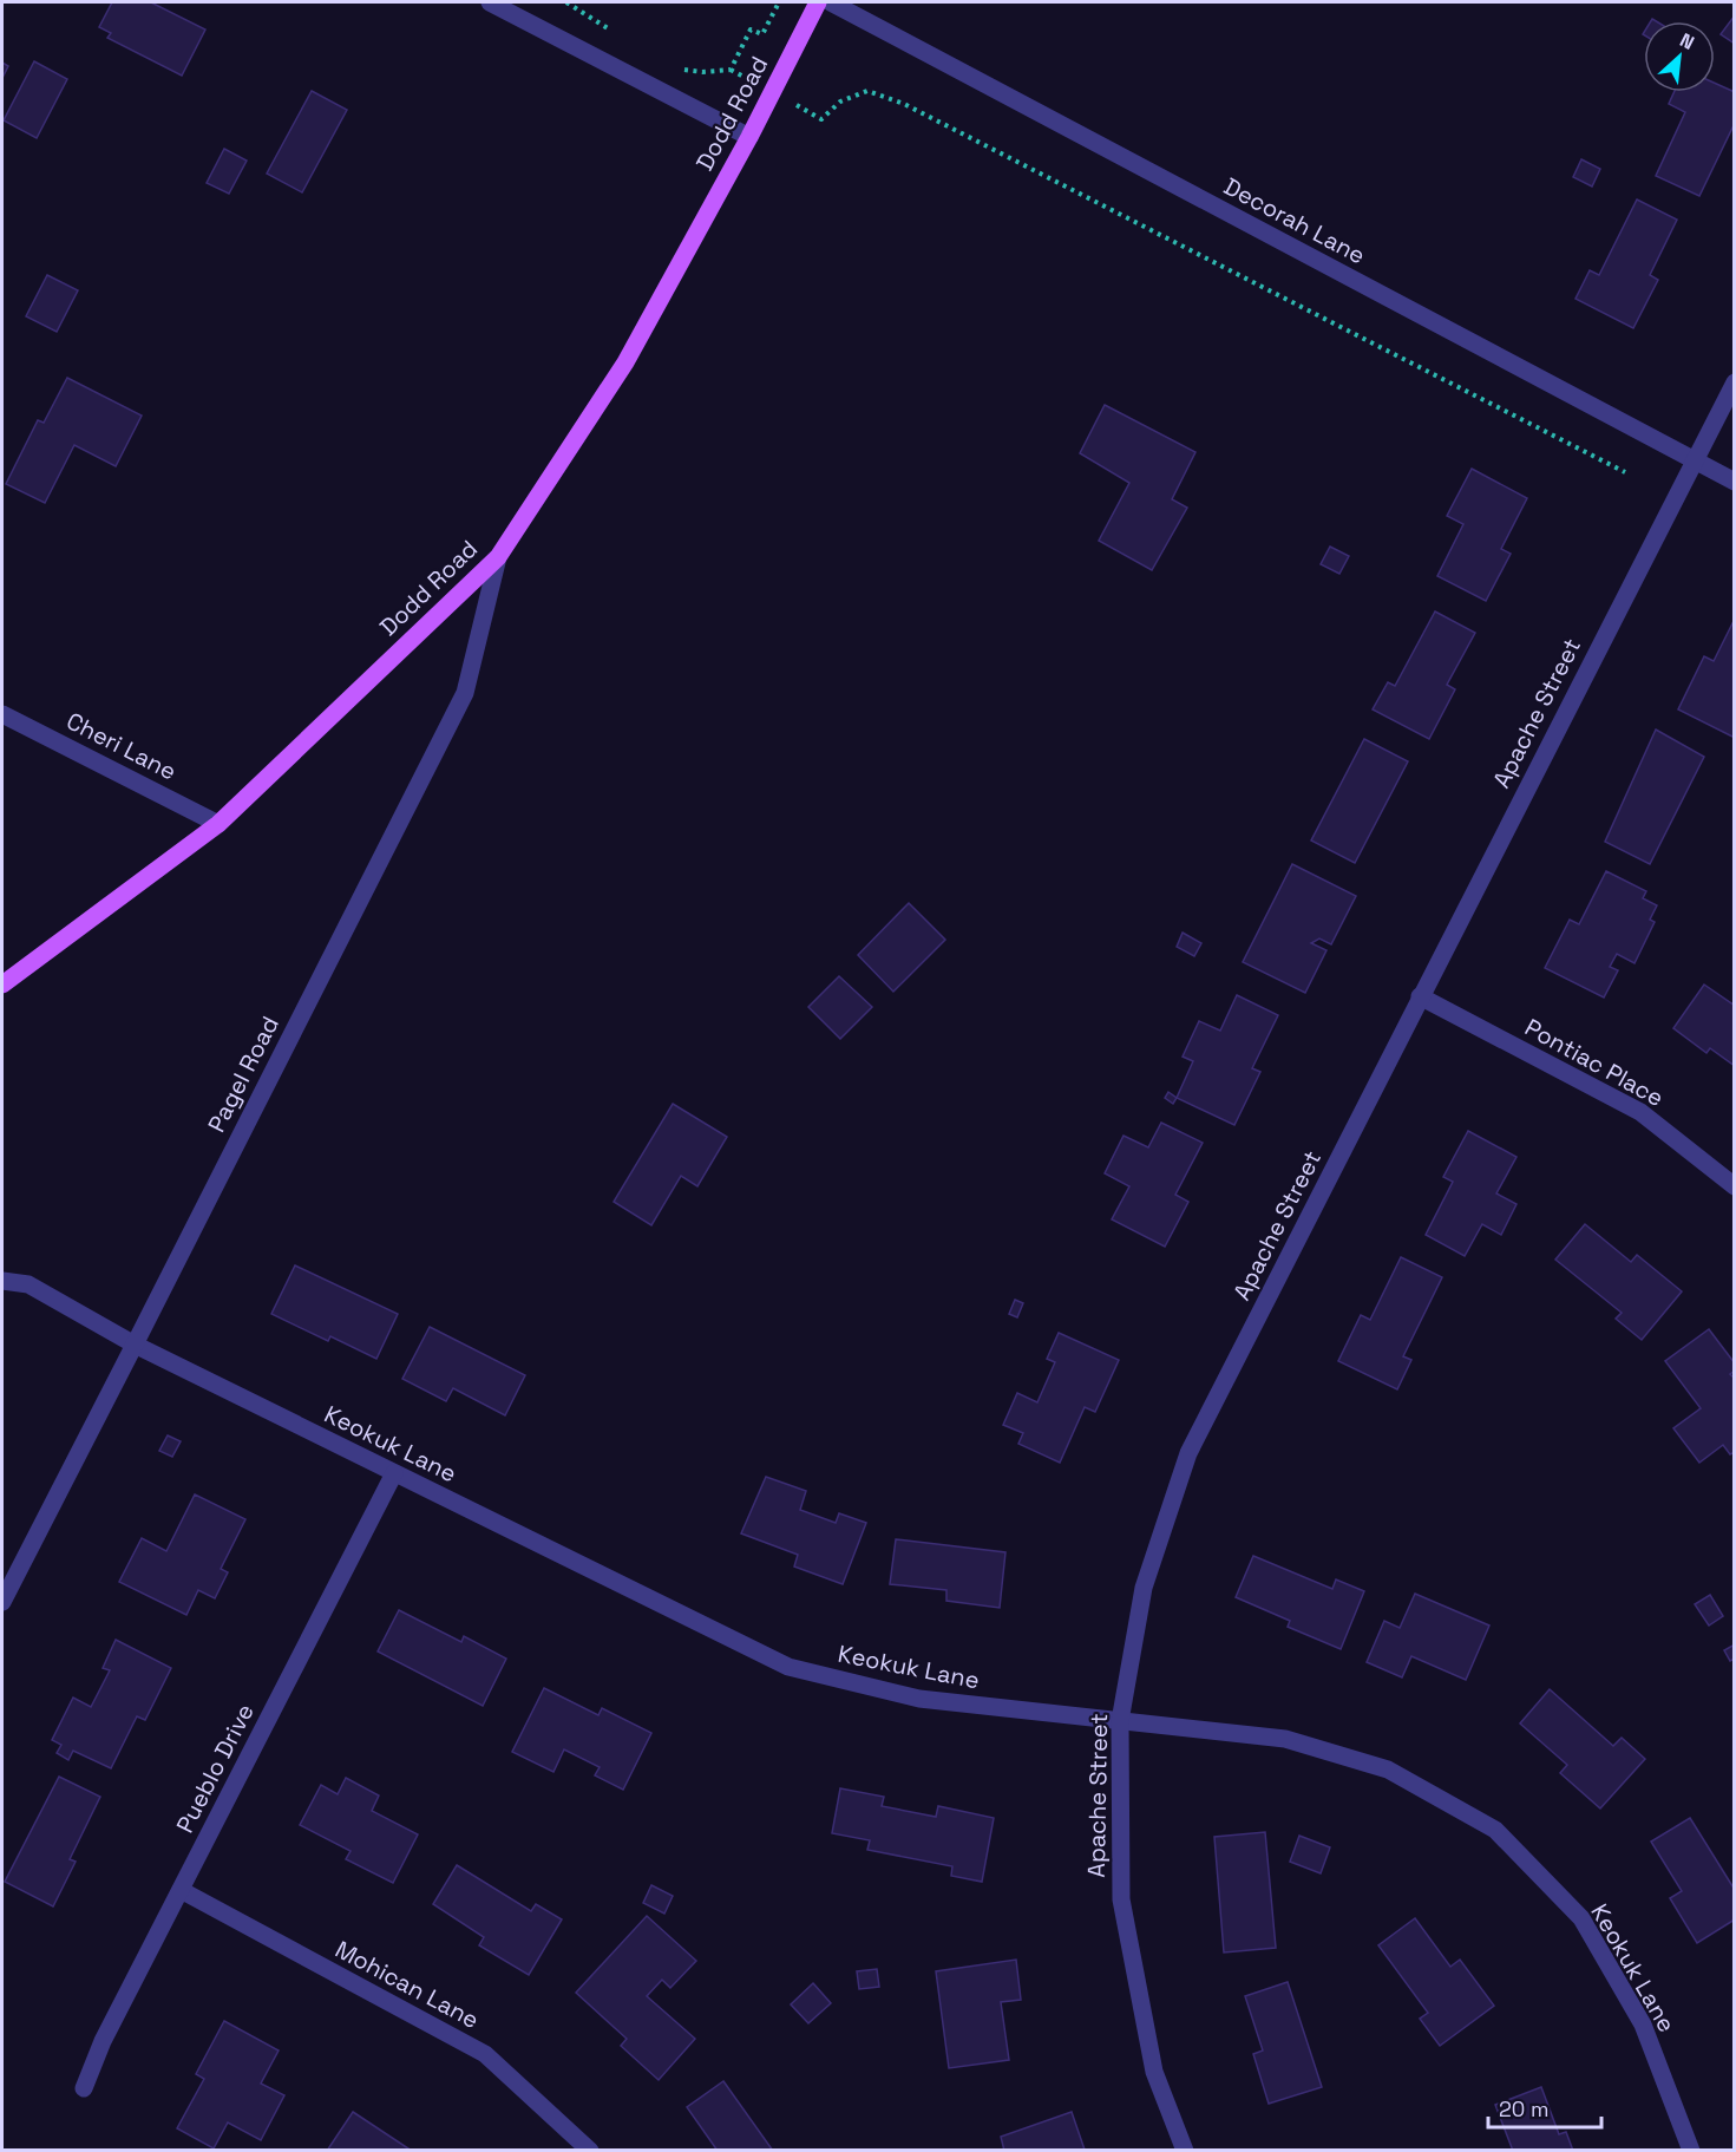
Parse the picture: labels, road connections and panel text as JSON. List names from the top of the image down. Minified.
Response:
{"streets":{"main road":["Dodd Road"],"street":["Decorah Lane","Apache Street","Cheri Lane","Pontiac Place","Pagel Road","Keokuk Lane","Pueblo Drive","Mohican Lane"]},"crossings":[["Dodd Road","Cheri Lane"],["Dodd Road","Pagel Road"],["Decorah Lane","Apache Street"],["Apache Street","Pontiac Place"],["Apache Street","Keokuk Lane"],["Pagel Road","Keokuk Lane"],["Keokuk Lane","Pueblo Drive"],["Pueblo Drive","Mohican Lane"]],"scale_bar":"20 m","north":"top right"}
